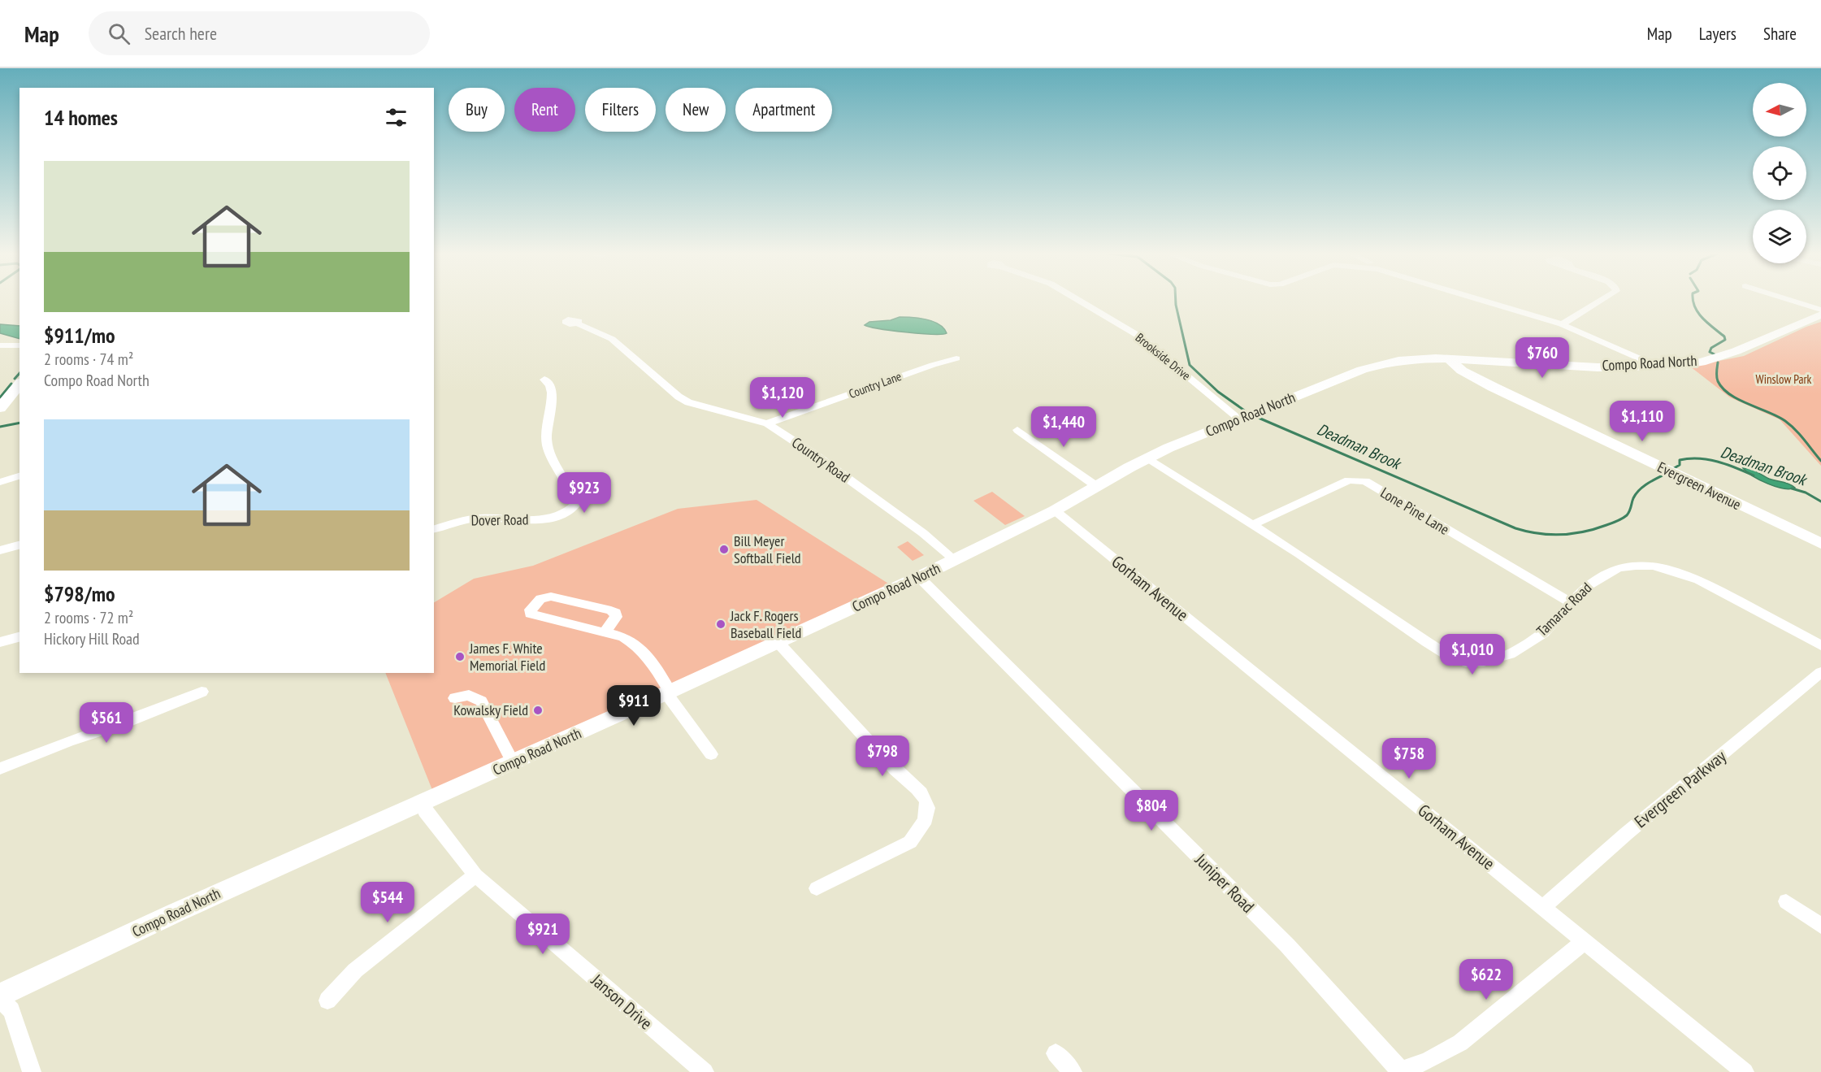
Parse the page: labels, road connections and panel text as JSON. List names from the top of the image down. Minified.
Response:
{"streets":{"main road":["Compo Road North","Evergreen Avenue"],"street":["Brookside Drive","Country Lane","Country Road","Lone Pine Lane","Dover Road","Gorham Avenue","Tamarac Road","Evergreen Parkway","Juniper Road","Janson Drive"]},"crossings":[["Brookside Drive","Compo Road North"],["Compo Road North","Country Road"],["Compo Road North","Evergreen Avenue"],["Compo Road North","Gorham Avenue"],["Compo Road North","Tamarac Road"],["Compo Road North","Juniper Road"],["Compo Road North","Janson Drive"],["Country Lane","Country Road"],["Lone Pine Lane","Tamarac Road"],["Gorham Avenue","Evergreen Parkway"]],"water":["Deadman Brook"],"parks":["Winslow Park"],"places":["Bill Meyer Softball Field","Jack F. Rogers Baseball Field","James F. White Memorial Field","Kowalsky Field"],"north":"left","page":{"header":"Map","search":"Search here","nav":["Map","Layers","Share"],"chip":["Buy","Rent","Filters","New","Apartment"],"heading":"14 homes","list":[{"name":"$911/mo","note":"2 rooms · 74 m² · Compo Road North"},{"name":"$798/mo","note":"2 rooms · 72 m² · Hickory Hill Road"}],"price":["$760","$1,120","$1,110","$1,440","$923","$1,010","$911","$561","$798","$758","$804","$544","$921","$622"]}}
